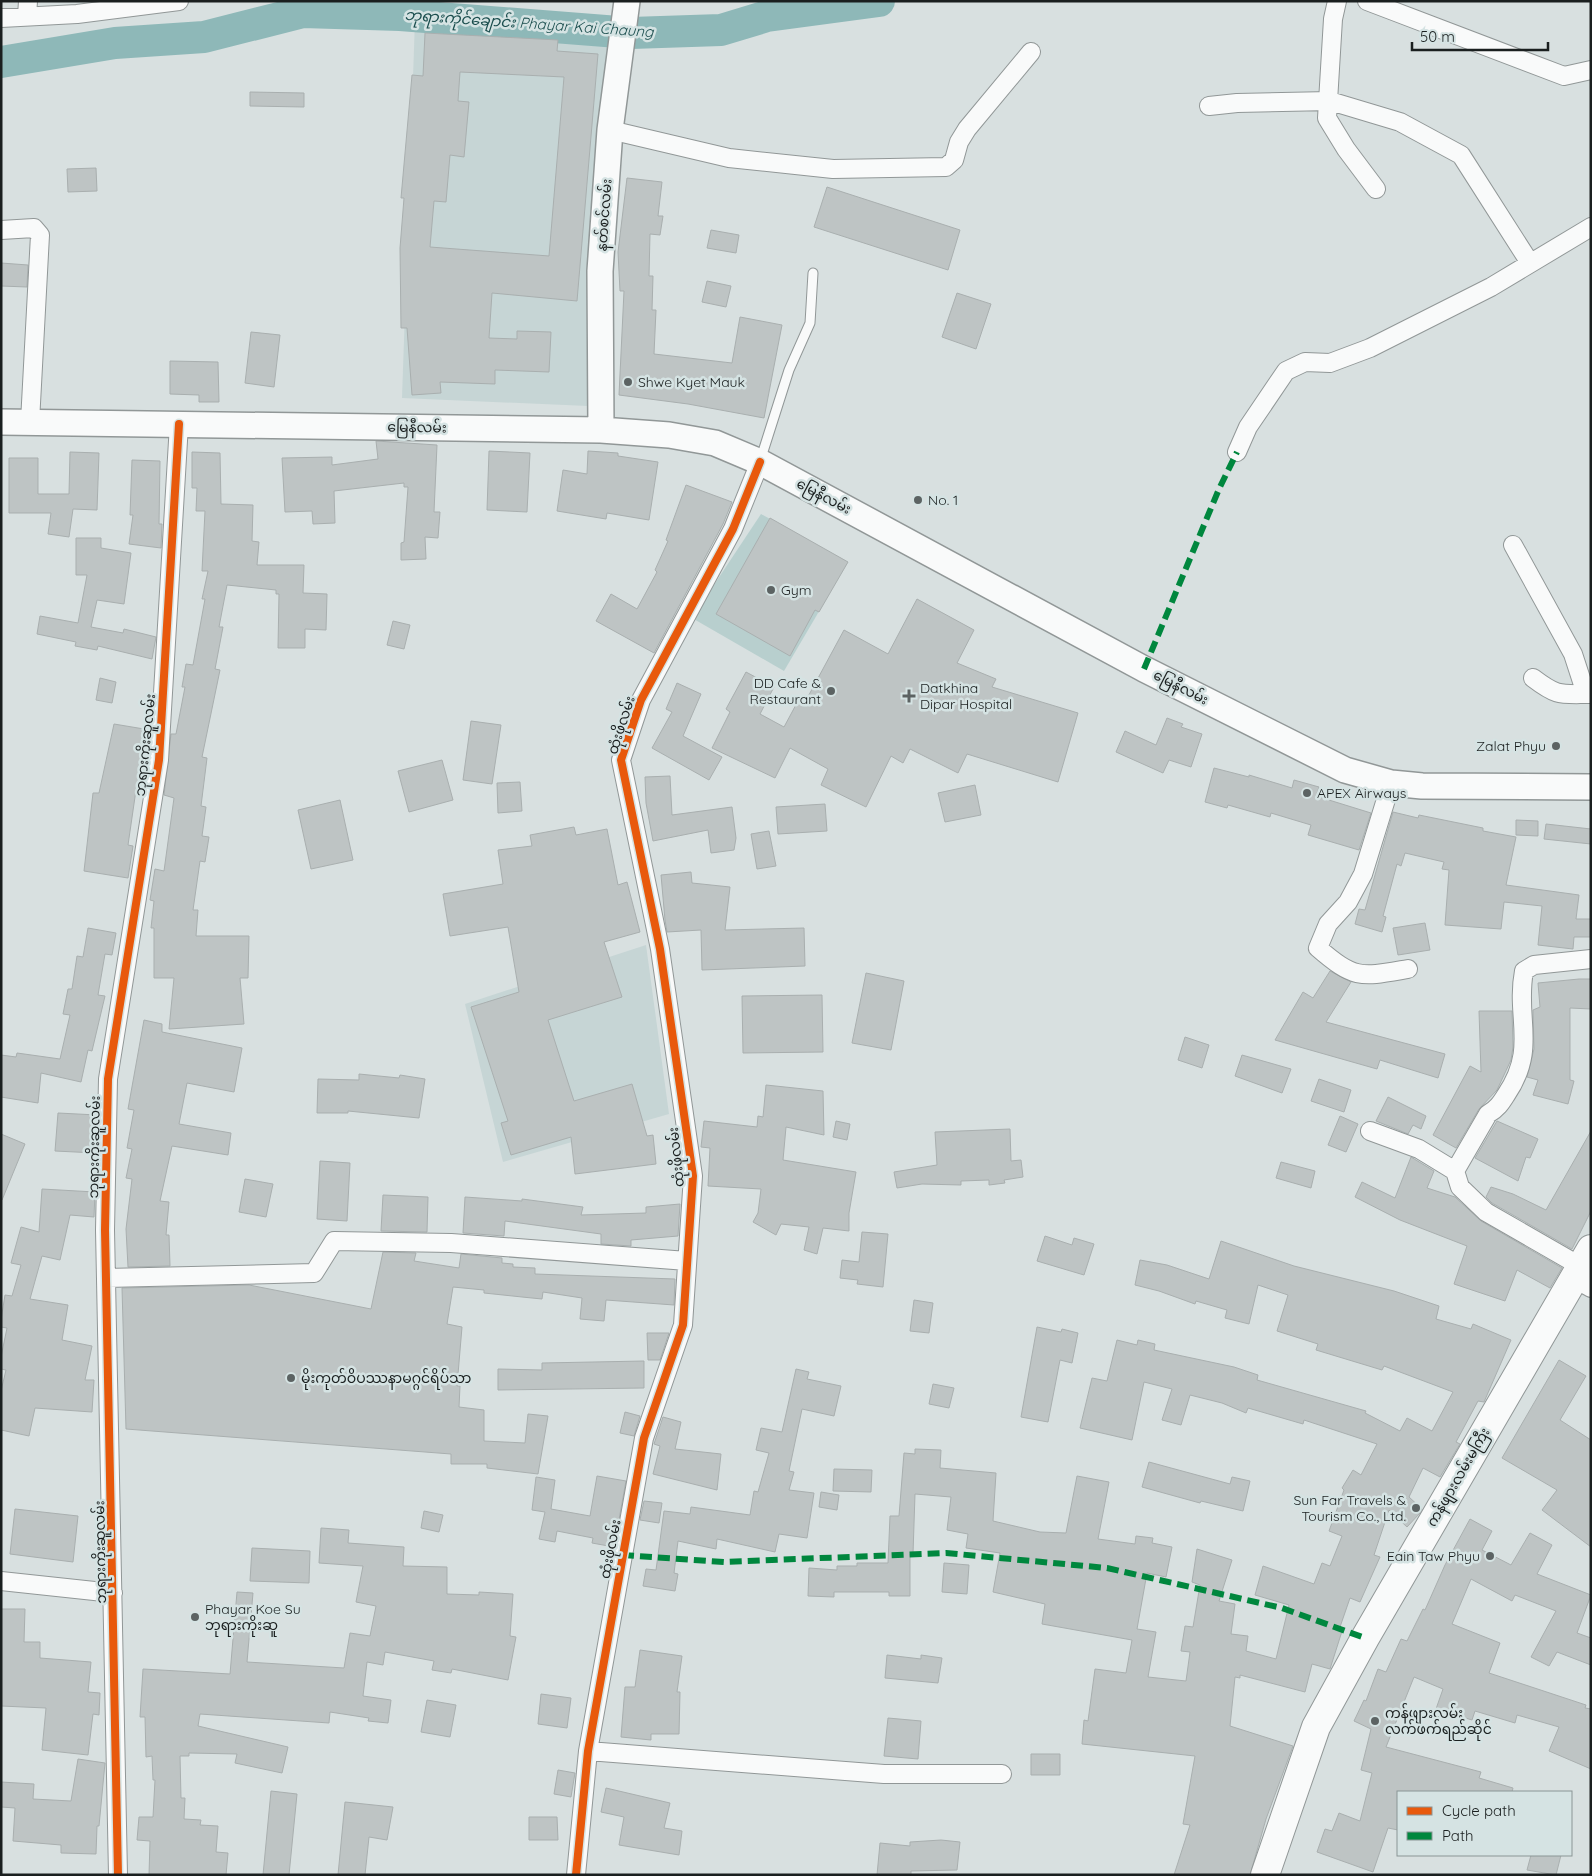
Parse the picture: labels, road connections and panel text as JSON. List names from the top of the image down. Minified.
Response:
{"streets":{"main road":["နတ်စင်လမ်း","မြေနီလမ်း","ကန်ဖျားလမ်းမကြီး"],"street":["ထုံးဖိုလမ်း","ဘုရားကိုးဆူလမ်း"]},"crossings":[["နတ်စင်လမ်း","မြေနီလမ်း"],["မြေနီလမ်း","ထုံးဖိုလမ်း"],["မြေနီလမ်း","ဘုရားကိုးဆူလမ်း"]],"water":["ဘုရားကိုင်ချောင်း Phayar Kai Chaung"],"places":{"other":["Shwe Kyet Mauk","No. 1","Gym","DD Cafe & Restaurant","Zalat Phyu","APEX Airways","မိုးကုတ်ဝိပဿနာမဂ္ဂင်ရိပ်သာ","Sun Far Travels & Tourism Co., Ltd.","Eain Taw Phyu","Phayar Koe Su ဘုရားကိုးဆူ","ကန်ဖျားလမ်း လက်ဖက်ရည်ဆိုင်"],"health":["Datkhina Dipar Hospital"]},"legend":["Cycle path","Path"],"scale_bar":"50 m"}
